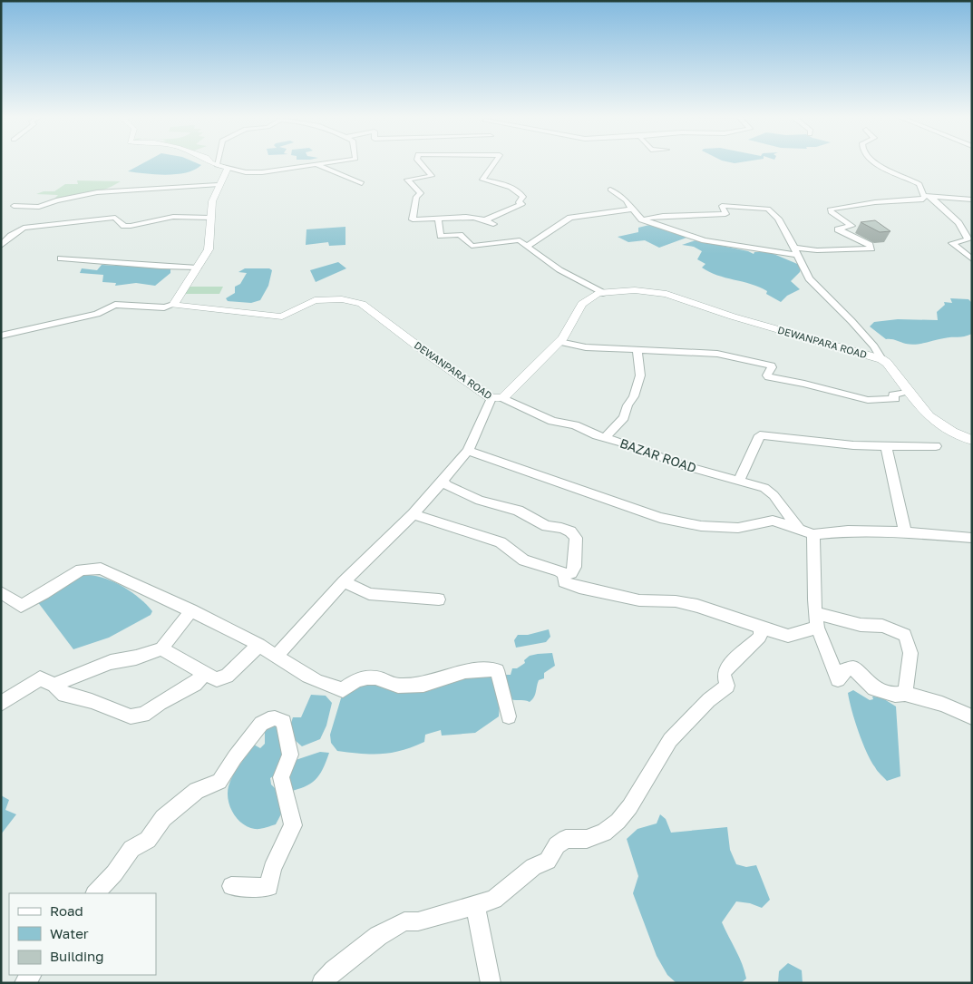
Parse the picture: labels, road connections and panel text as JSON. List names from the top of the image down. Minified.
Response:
{"streets":{"street":["DEWANPARA ROAD","BAZAR ROAD"]},"crossings":[["DEWANPARA ROAD","BAZAR ROAD"]],"legend":["Road","Water","Building"]}
